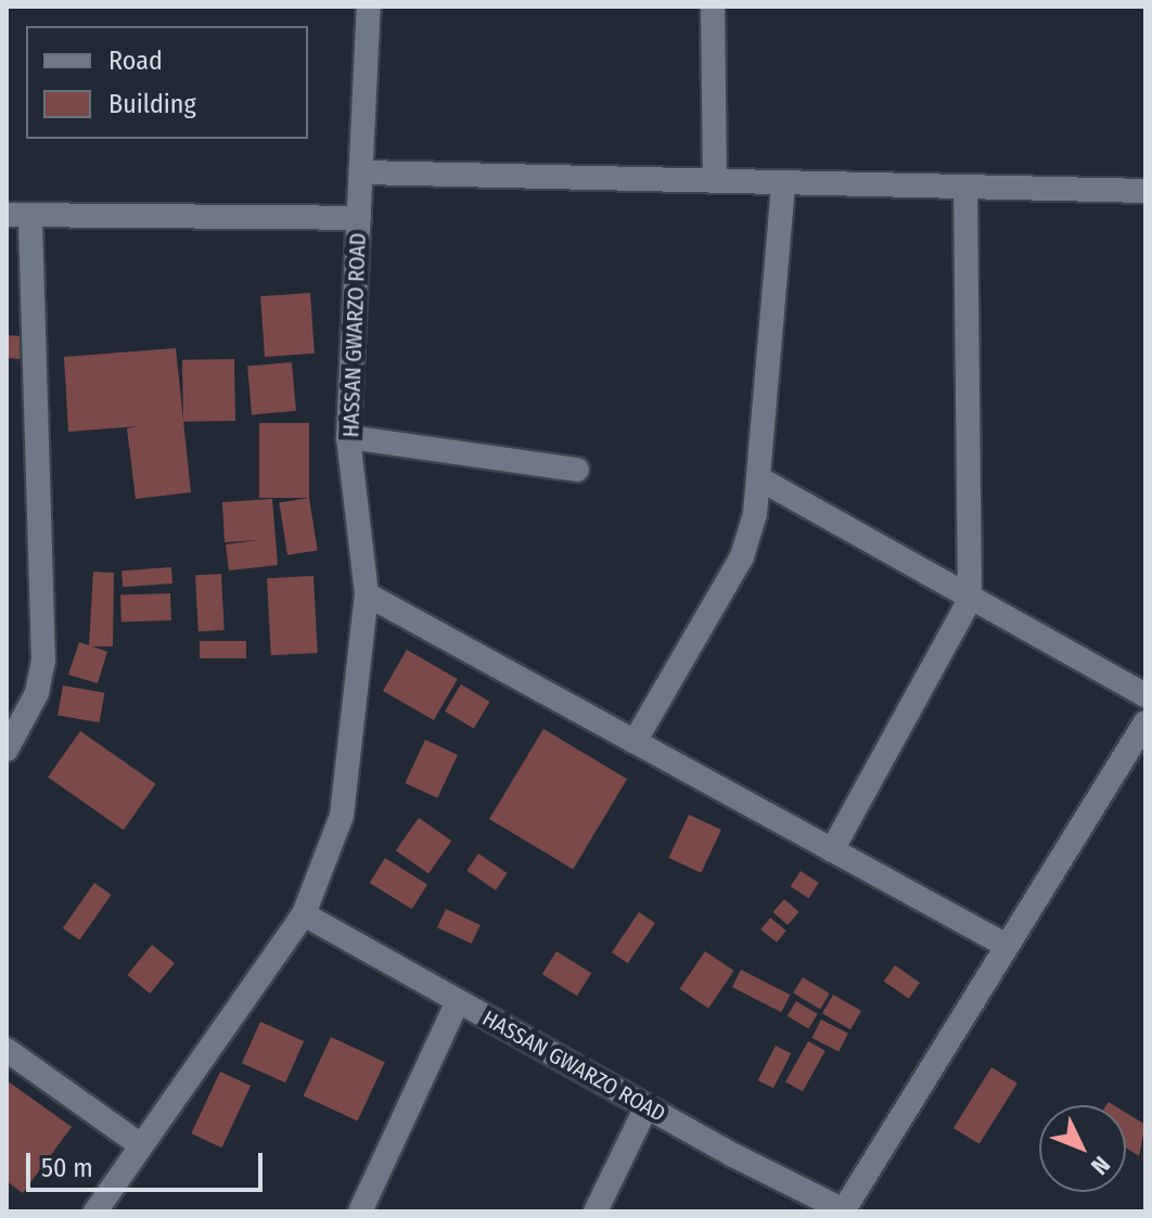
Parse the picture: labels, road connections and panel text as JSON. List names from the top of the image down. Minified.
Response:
{"streets":{"street":["HASSAN GWARZO ROAD"]},"legend":["Road","Building"],"scale_bar":"50 m","north":"bottom right"}
